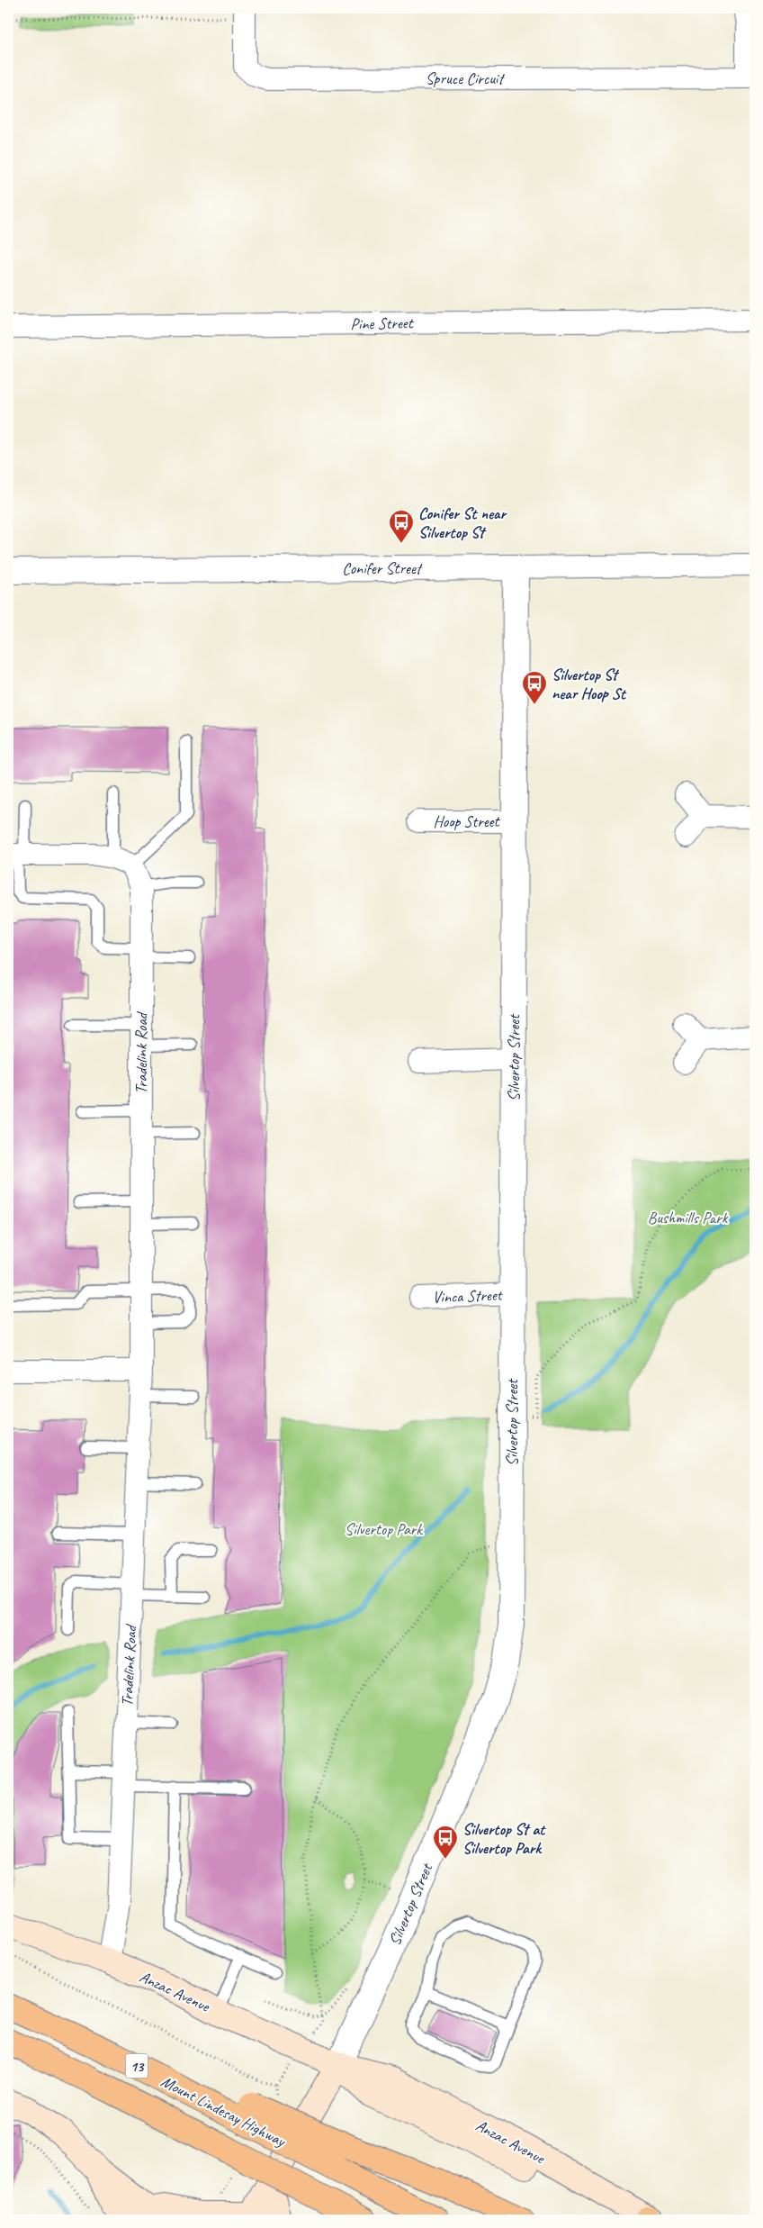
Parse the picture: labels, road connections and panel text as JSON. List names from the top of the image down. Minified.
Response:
{"streets":{"highway":["13","Mount Lindesay Highway"],"main road":["Silvertop Street","Anzac Avenue"],"street":["Spruce Circuit","Pine Street","Conifer Street","Hoop Street","Tradelink Road","Vinca Street"]},"crossings":[["Conifer Street","Silvertop Street"],["Hoop Street","Silvertop Street"],["Tradelink Road","Anzac Avenue"],["Silvertop Street","Vinca Street"],["Silvertop Street","Anzac Avenue"]],"parks":["Bushmills Park","Silvertop Park"],"places":{"bus stop":["Conifer St near Silvertop St","Silvertop St near Hoop St","Silvertop St at Silvertop Park"]}}
